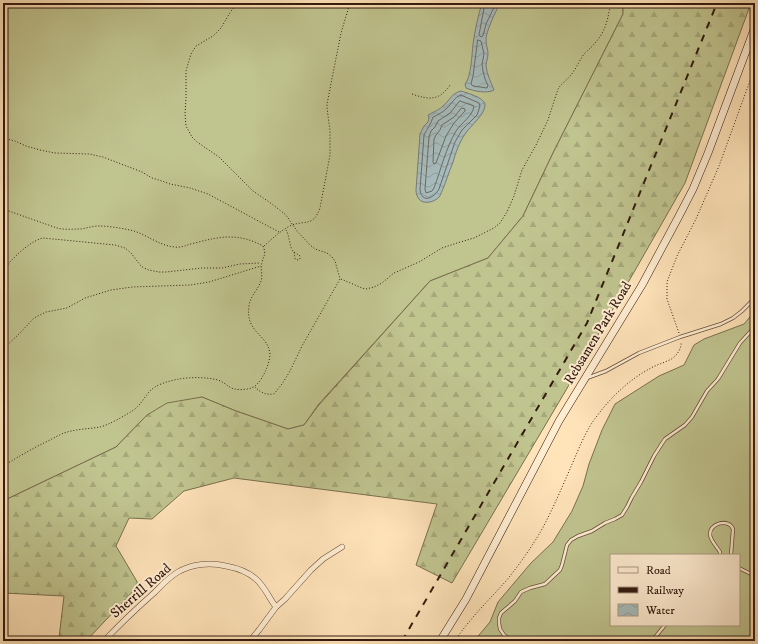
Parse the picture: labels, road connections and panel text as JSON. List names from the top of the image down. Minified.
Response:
{"streets":{"street":["Rebsamen Park Road","Sherrill Road"]},"legend":["Road","Railway","Water"]}
